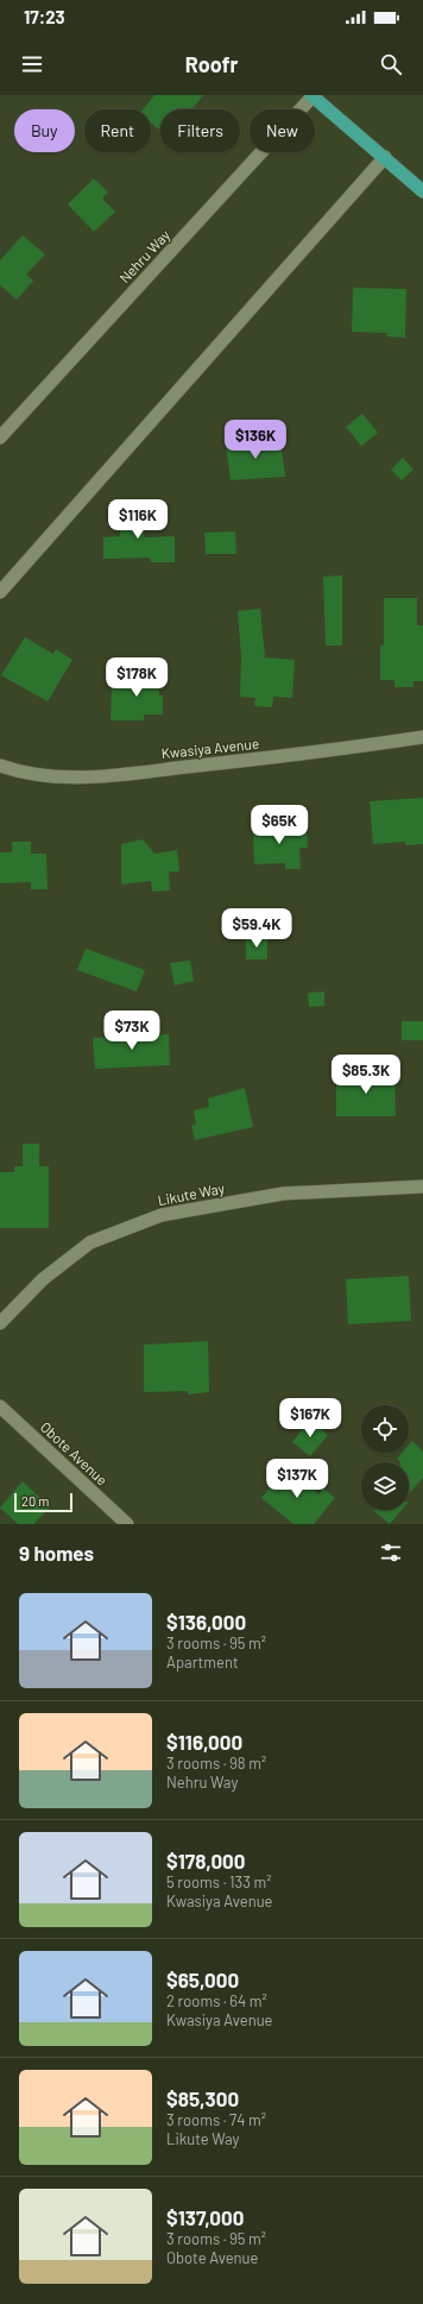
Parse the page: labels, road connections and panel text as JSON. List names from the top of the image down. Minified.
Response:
{"streets":{"street":["Nehru Way","Kwasiya Avenue","Likute Way","Obote Avenue"]},"scale_bar":"20 m","page":{"status":"17:23","header":"Roofr","chip":["Buy","Rent","Filters","New"],"price":["$136K","$116K","$178K","$65K","$59.4K","$73K","$85.3K","$167K","$137K"],"scale":"20 m","heading":"9 homes","list":[{"name":"$136,000","note":"3 rooms · 95 m² · Apartment"},{"name":"$116,000","note":"3 rooms · 98 m² · Nehru Way"},{"name":"$178,000","note":"5 rooms · 133 m² · Kwasiya Avenue"},{"name":"$65,000","note":"2 rooms · 64 m² · Kwasiya Avenue"},{"name":"$85,300","note":"3 rooms · 74 m² · Likute Way"},{"name":"$137,000","note":"3 rooms · 95 m² · Obote Avenue"}]}}
